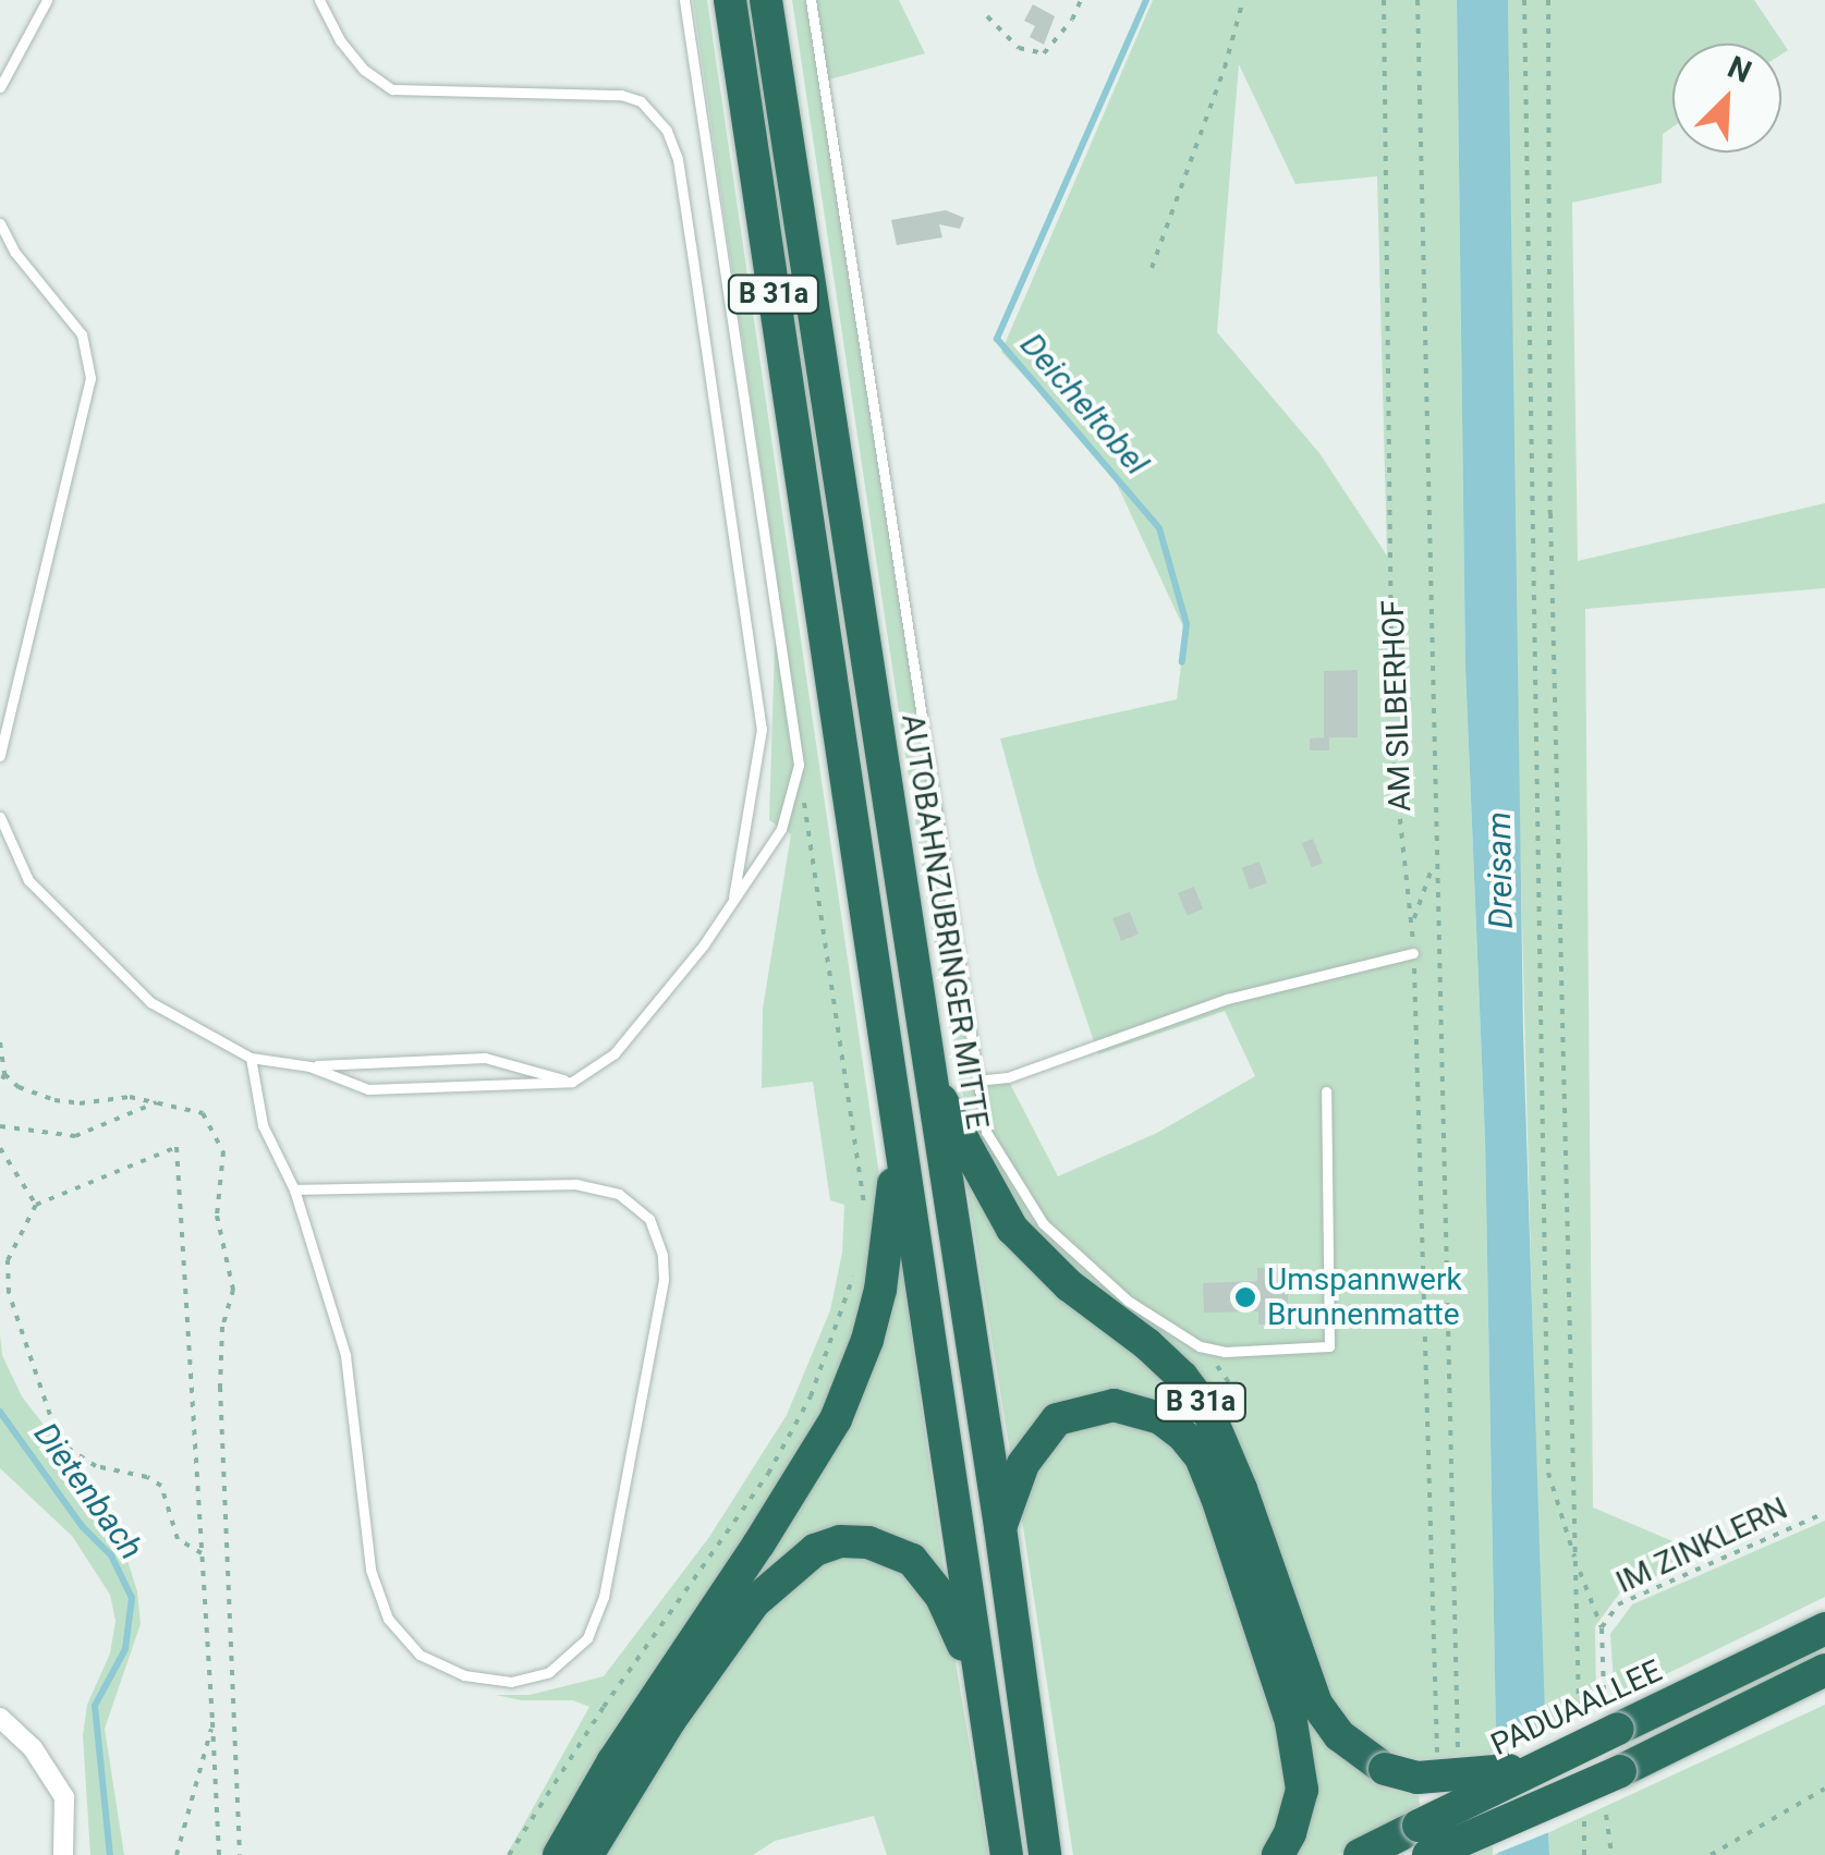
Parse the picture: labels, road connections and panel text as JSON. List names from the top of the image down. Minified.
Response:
{"streets":{"highway":["B 31a","AUTOBAHNZUBRINGER MITTE","PADUAALLEE"],"path":["AM SILBERHOF","IM ZINKLERN"]},"crossings":[["B 31a","AUTOBAHNZUBRINGER MITTE"],["B 31a","PADUAALLEE"]],"water":["Deicheltobel","Dreisam","Dietenbach"],"places":["Umspannwerk Brunnenmatte"],"north":"top right"}
